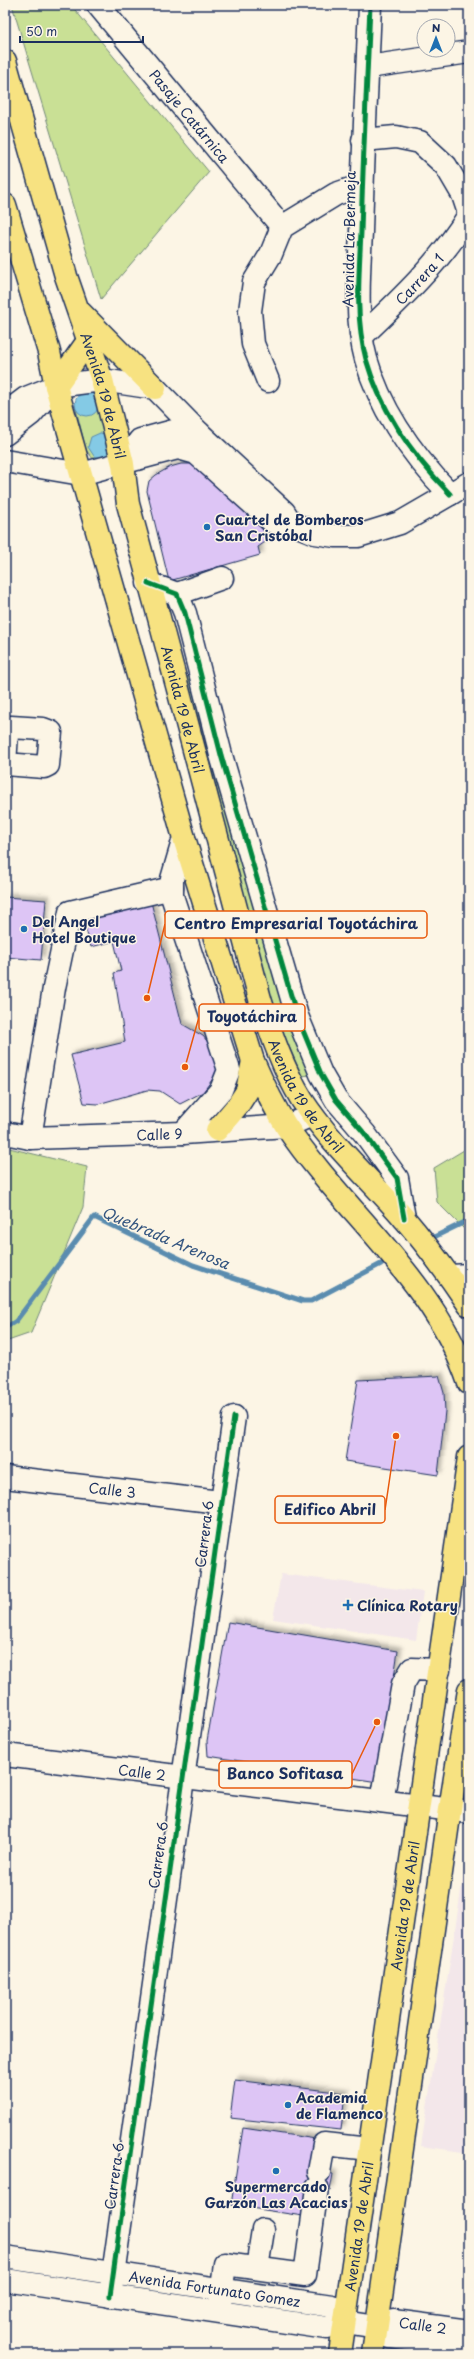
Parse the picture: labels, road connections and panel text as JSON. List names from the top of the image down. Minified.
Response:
{"streets":{"main road":["Avenida 19 de Abril"],"street":["Pasaje Catárnica","Avenida La Bermeja","Carrera 1","Calle 9","Calle 3","Carrera 6","Calle 2","Avenida Fortunato Gomez"]},"crossings":[["Avenida La Bermeja","Carrera 1"],["Avenida 19 de Abril","Calle 9"],["Avenida 19 de Abril","Calle 2"],["Avenida 19 de Abril","Avenida Fortunato Gomez"],["Calle 3","Carrera 6"],["Carrera 6","Calle 2"],["Carrera 6","Avenida Fortunato Gomez"],["Calle 2","Avenida Fortunato Gomez"]],"water":["Quebrada Arenosa"],"places":{"other":["Cuartel de Bomberos San Cristóbal","Del Angel Hotel Boutique","Centro Empresarial Toyotáchira","Toyotáchira","Edifico Abril","Banco Sofitasa","Academia de Flamenco","Supermercado Garzón Las Acacias"],"health":["Clínica Rotary"]},"scale_bar":"50 m","north":"top"}
